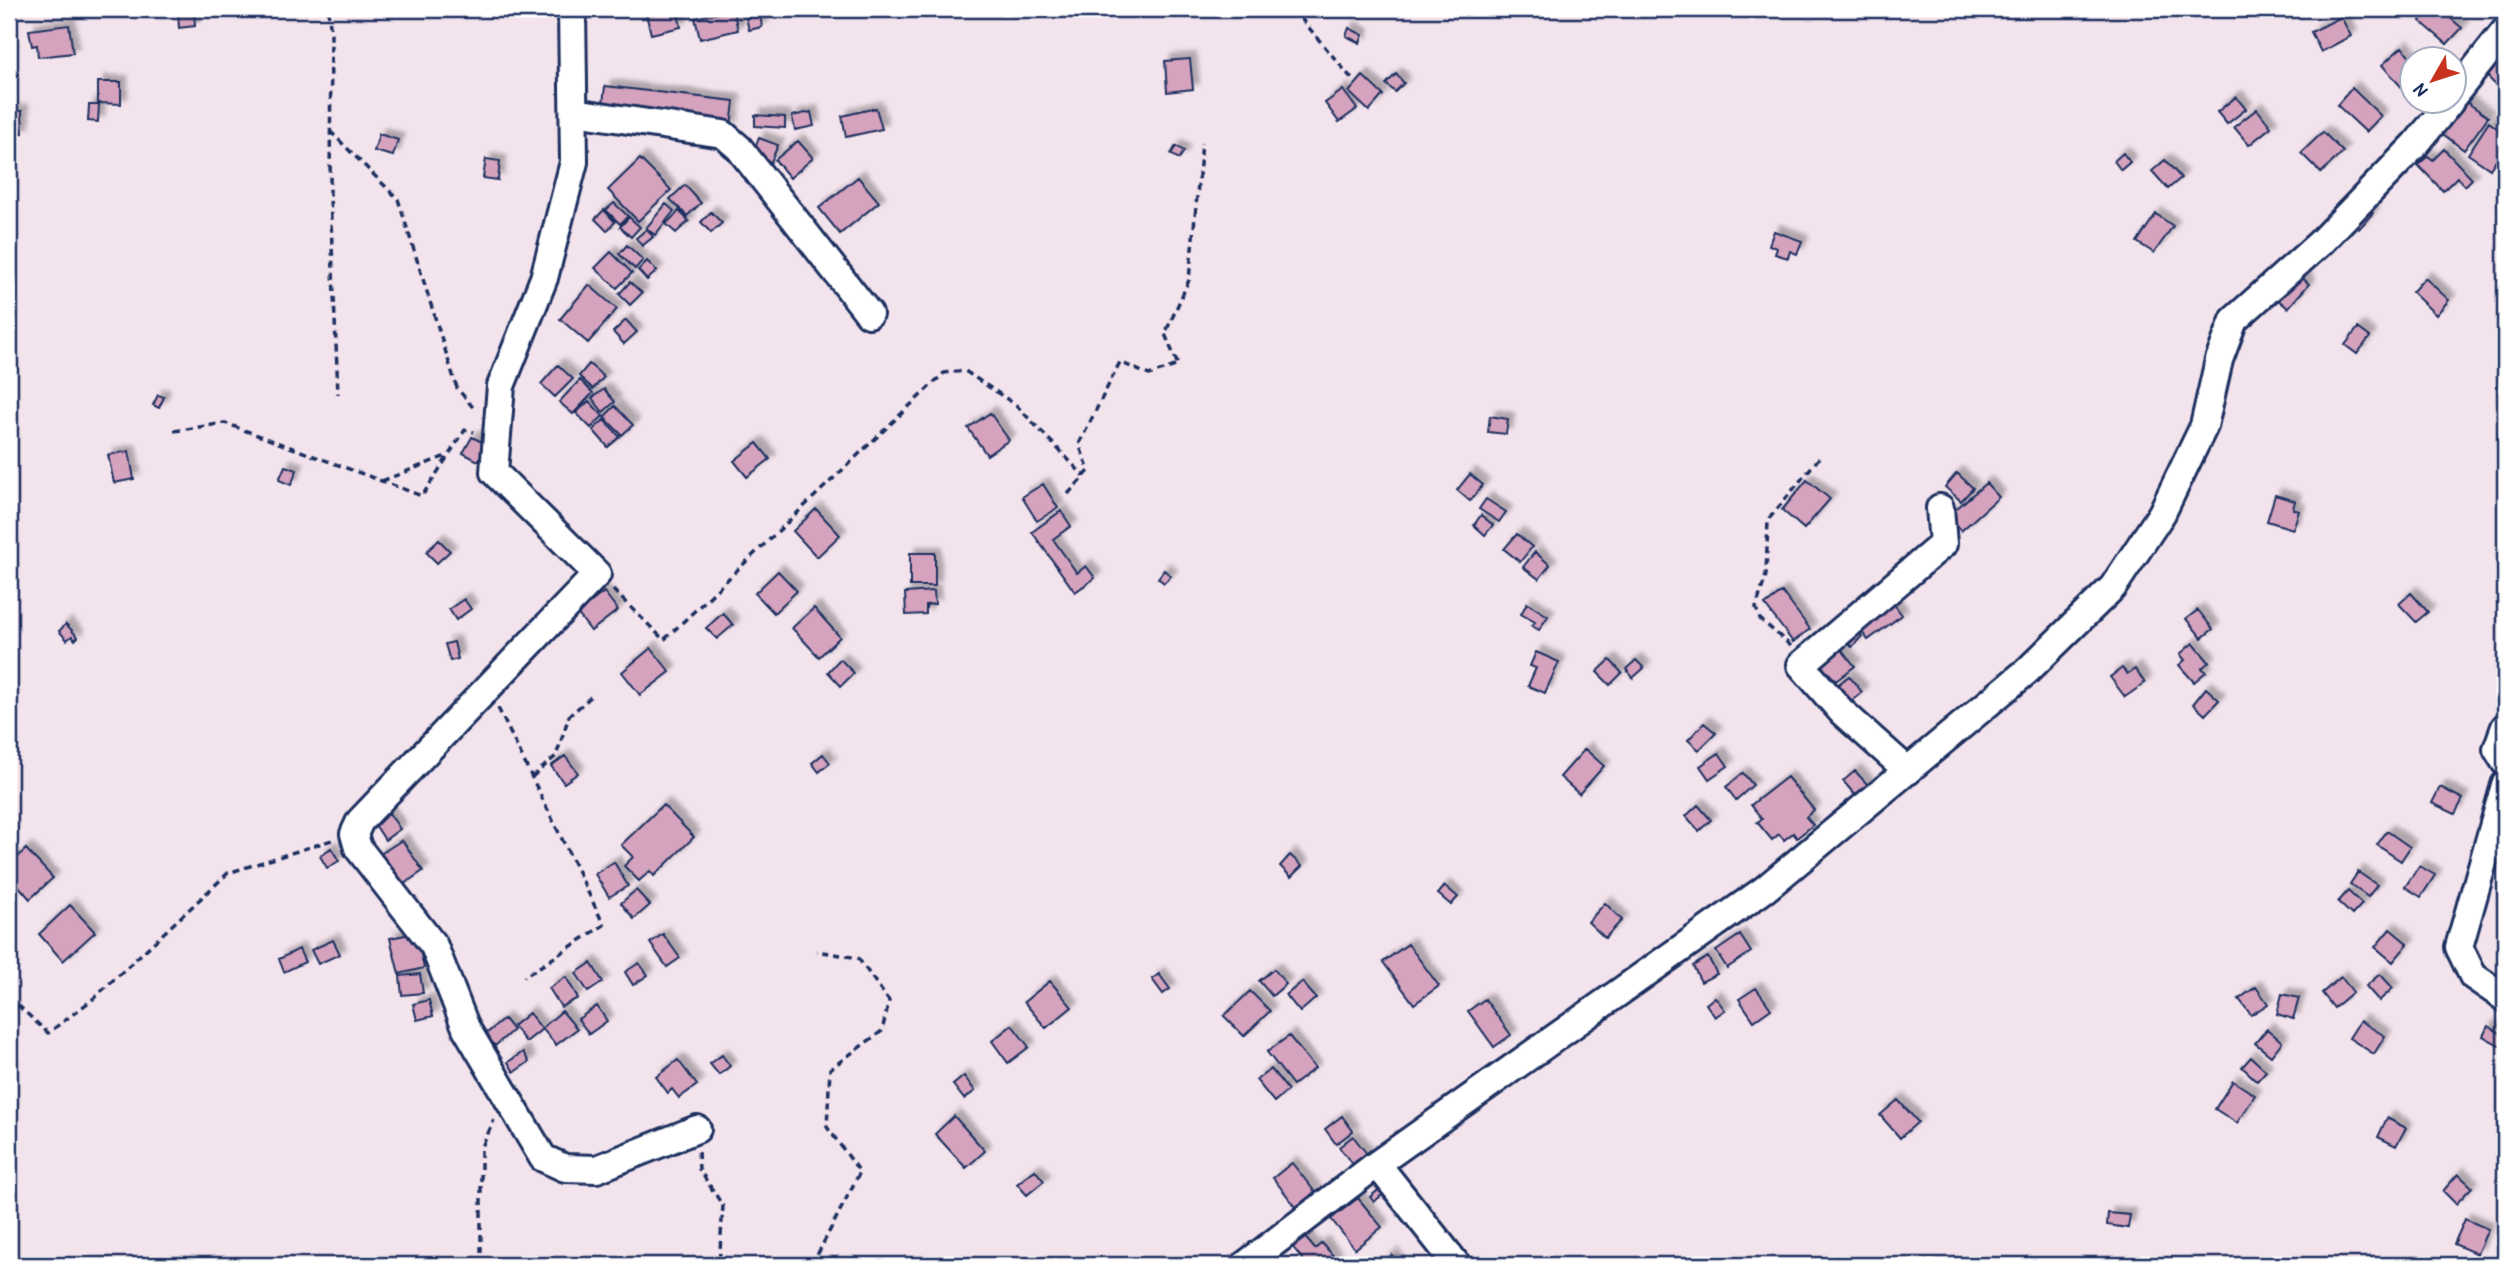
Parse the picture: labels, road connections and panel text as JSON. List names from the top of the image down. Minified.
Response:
{"north":"bottom left"}
